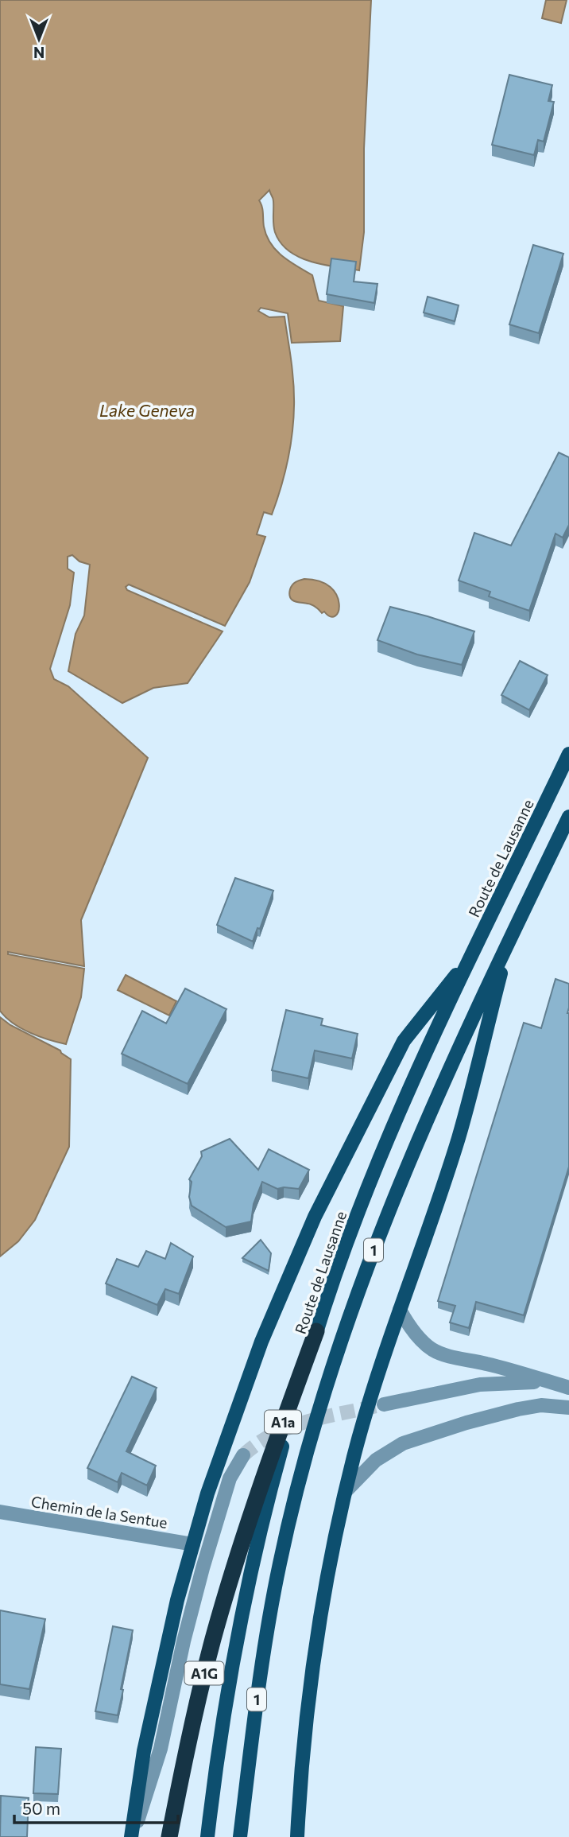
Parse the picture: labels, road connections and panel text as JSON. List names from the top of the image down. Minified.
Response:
{"streets":{"highway":["A1a","A1G"],"main road":["Route de Lausanne","1"],"street":["Chemin de la Sentue"]},"crossings":[["Route de Lausanne","A1a"],["A1a","A1G"]],"water":["Lake Geneva"],"scale_bar":"50 m","north":"bottom"}
